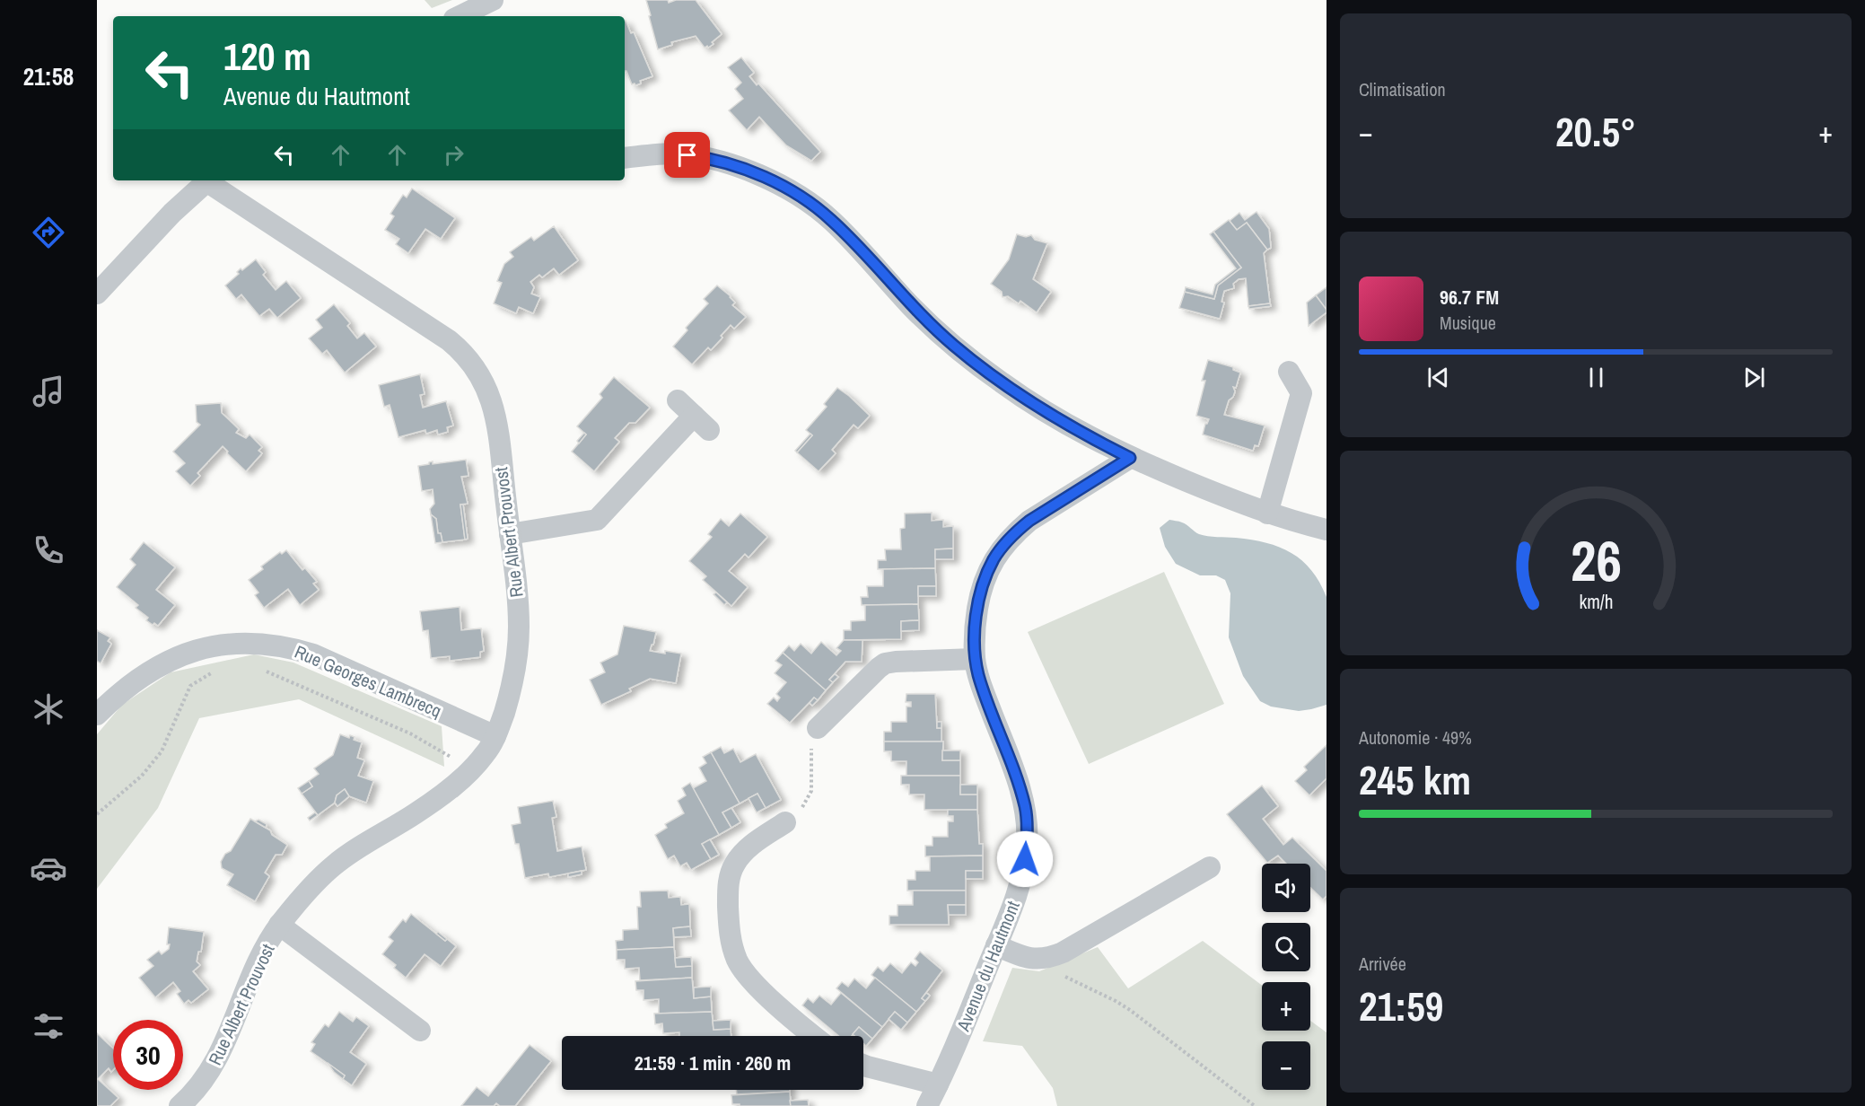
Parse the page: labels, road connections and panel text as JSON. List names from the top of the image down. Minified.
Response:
{"streets":{"street":["Rue Albert Prouvost","Rue Georges Lambrecq","Avenue du Hautmont"]},"crossings":[["Rue Albert Prouvost","Rue Georges Lambrecq"]],"page":{"tabs":"21:58","tile":["Climatisation",["Autonomie · 49%","245 km"],["Arrivée","21:59"]],"turn":["120 m","Avenue du Hautmont"],"heat":["−","20.5°","+"],"song":["96.7 FM","Musique"],"map_buttons":["+","−"],"limit":"30","trip":"21:59 · 1 min · 260 m","gauge":["26","km/h"]}}
